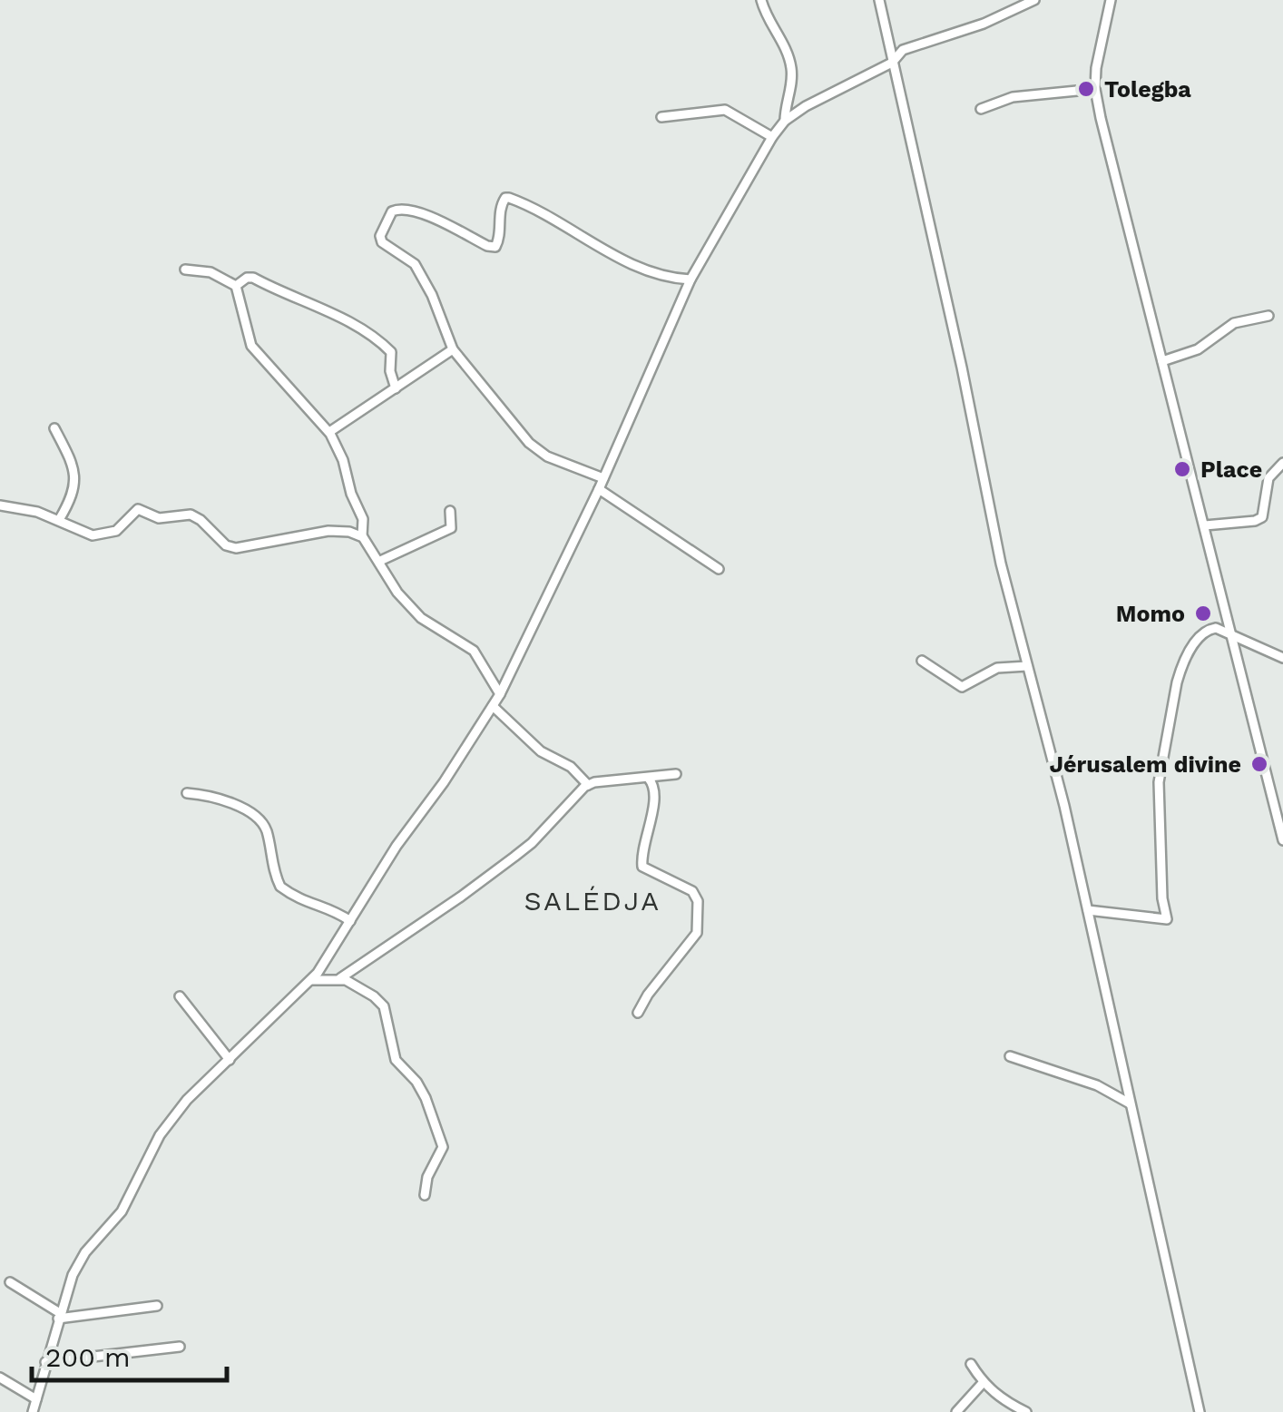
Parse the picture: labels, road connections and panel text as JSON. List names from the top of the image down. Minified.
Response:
{"districts":["SALÉDJA"],"places":["Tolegba","Place","Momo","Jérusalem divine"],"scale_bar":"200 m"}
